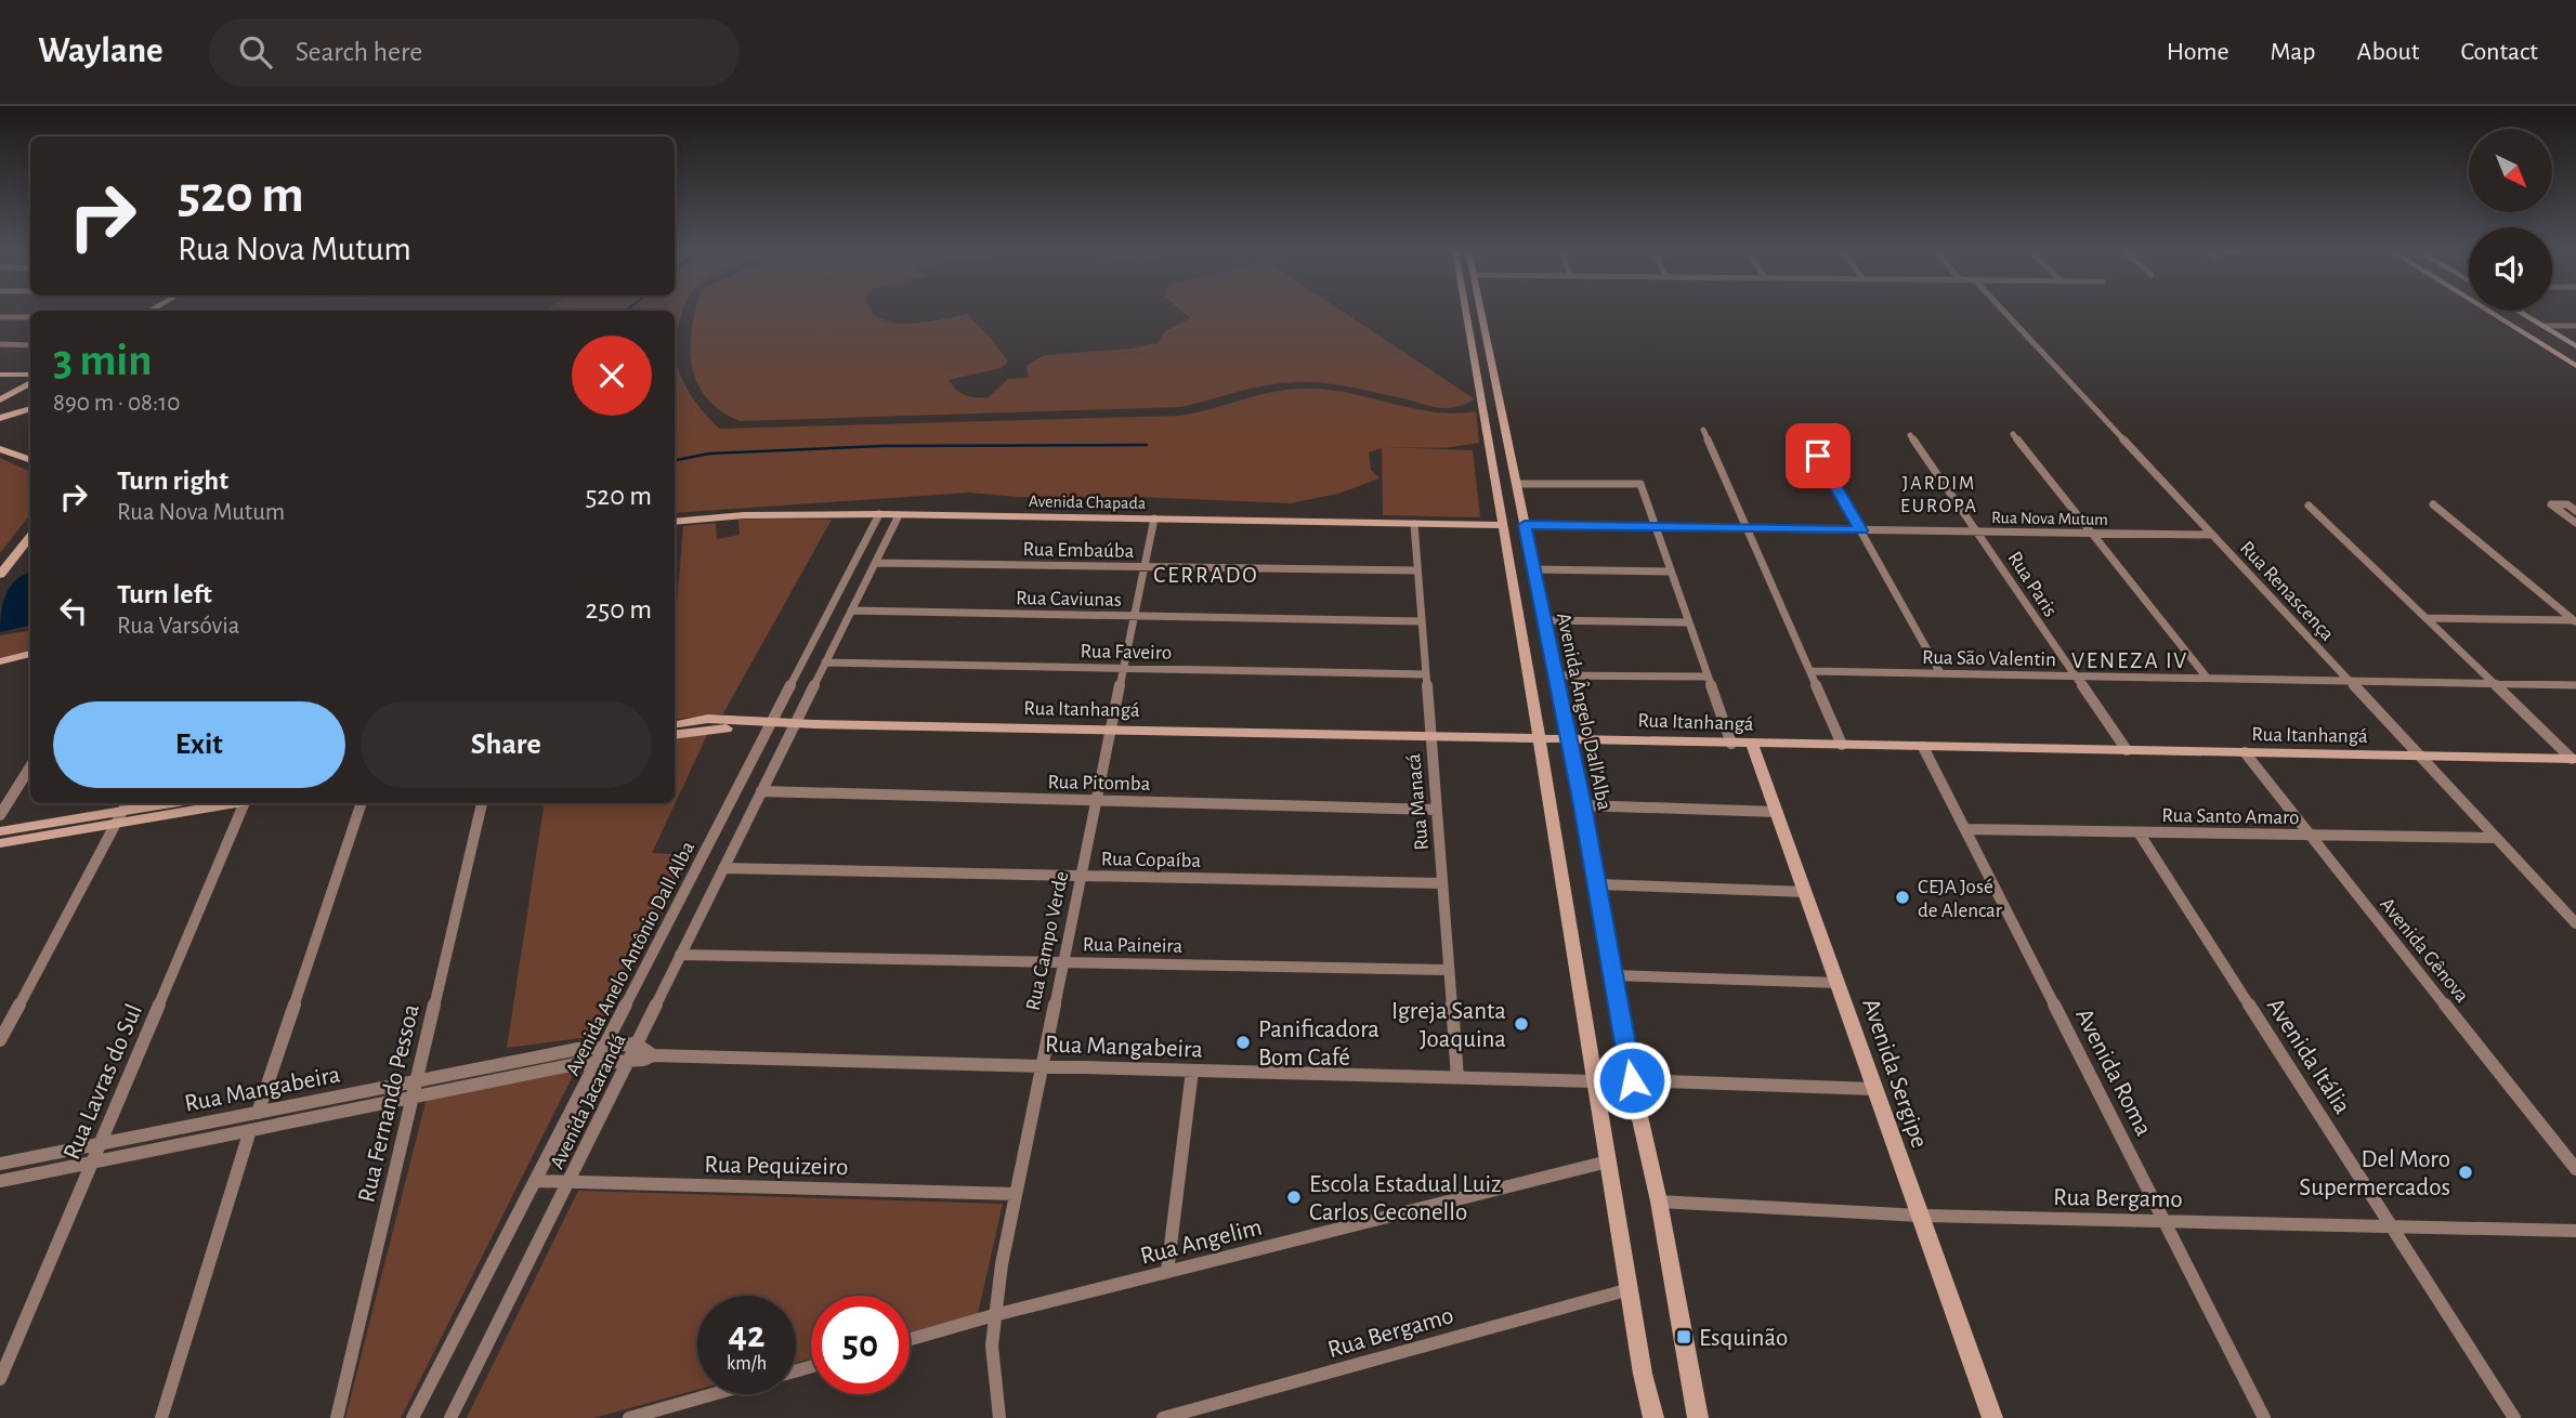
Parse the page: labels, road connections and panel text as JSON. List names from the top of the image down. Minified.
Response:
{"streets":{"main road":["Avenida Ângelo Dall'Alba"],"street":["Avenida Chapada","Rua Nova Mutum","Rua Embaúba","Rua Paris","Rua Renascença","Rua Caviunas","Rua Faveiro","Rua São Valentin","Rua Itanhangá","Rua Pitomba","Rua Manacá","Rua Santo Amaro","Rua Copaíba","Rua Campo Verde","Rua Paineira","Avenida Gênova","Avenida Anelo Antônio Dall Alba","Rua Mangabeira","Avenida Itália","Avenida Roma","Avenida Sergipe","Rua Lavras do Sul","Avenida Jacarandá","Rua Fernando Pessoa","Rua Pequizeiro","Rua Bergamo","Rua Angelim"]},"crossings":[["Avenida Chapada","Rua Nova Mutum"],["Avenida Chapada","Rua Manacá"],["Avenida Chapada","Rua Campo Verde"],["Avenida Chapada","Avenida Anelo Antônio Dall Alba"],["Avenida Chapada","Avenida Jacarandá"],["Rua Nova Mutum","Rua Paris"],["Rua Nova Mutum","Rua Renascença"],["Rua Embaúba","Rua Manacá"],["Rua Embaúba","Rua Campo Verde"],["Rua Embaúba","Avenida Anelo Antônio Dall Alba"],["Rua Embaúba","Avenida Jacarandá"],["Rua Paris","Rua São Valentin"],["Rua Paris","Rua Itanhangá"],["Rua Renascença","Rua São Valentin"],["Rua Renascença","Rua Itanhangá"],["Rua Renascença","Rua Santo Amaro"],["Rua Caviunas","Rua Manacá"],["Rua Caviunas","Rua Campo Verde"],["Rua Caviunas","Avenida Jacarandá"],["Rua Faveiro","Rua Manacá"],["Rua Faveiro","Rua Campo Verde"],["Rua Faveiro","Avenida Jacarandá"],["Rua Itanhangá","Avenida Ângelo Dall'Alba"],["Rua Itanhangá","Rua Manacá"],["Rua Itanhangá","Rua Campo Verde"],["Rua Itanhangá","Avenida Gênova"],["Rua Itanhangá","Avenida Anelo Antônio Dall Alba"],["Rua Itanhangá","Avenida Roma"],["Rua Itanhangá","Avenida Sergipe"],["Rua Itanhangá","Avenida Jacarandá"],["Avenida Ângelo Dall'Alba","Rua Bergamo"],["Rua Pitomba","Rua Manacá"],["Rua Pitomba","Rua Campo Verde"],["Rua Pitomba","Avenida Jacarandá"],["Rua Manacá","Rua Copaíba"],["Rua Manacá","Rua Paineira"],["Rua Manacá","Rua Mangabeira"],["Rua Santo Amaro","Avenida Gênova"],["Rua Santo Amaro","Avenida Itália"],["Rua Santo Amaro","Avenida Roma"],["Rua Copaíba","Rua Campo Verde"],["Rua Copaíba","Avenida Jacarandá"],["Rua Campo Verde","Rua Paineira"],["Rua Campo Verde","Rua Mangabeira"],["Rua Campo Verde","Rua Pequizeiro"],["Rua Campo Verde","Rua Angelim"],["Rua Paineira","Avenida Jacarandá"],["Avenida Anelo Antônio Dall Alba","Rua Mangabeira"],["Avenida Anelo Antônio Dall Alba","Rua Pequizeiro"],["Rua Mangabeira","Rua Lavras do Sul"],["Rua Mangabeira","Avenida Jacarandá"],["Rua Mangabeira","Rua Fernando Pessoa"],["Avenida Itália","Rua Bergamo"],["Avenida Roma","Rua Bergamo"],["Avenida Sergipe","Rua Bergamo"],["Avenida Jacarandá","Rua Pequizeiro"]],"districts":["JARDIM EUROPA","CERRADO","VENEZA IV"],"places":{"other":["CEJA José de Alencar","Igreja Santa Joaquina","Panificadora Bom Café","Del Moro Supermercados","Escola Estadual Luiz Carlos Ceconello"],"transit":["Esquinão"]},"north":"bottom right","page":{"header":"Waylane","search":"Search here","nav":["Home","Map","About","Contact"],"turn":["520 m","Rua Nova Mutum"],"heading":["3 min","890 m · 08:10"],"list":[{"name":"Turn right","note":"Rua Nova Mutum","value":"520 m"},{"name":"Turn left","note":"Rua Varsóvia","value":"250 m"}],"buttons":["Exit","Share"],"speed":"42 km/h","limit":"50"}}
